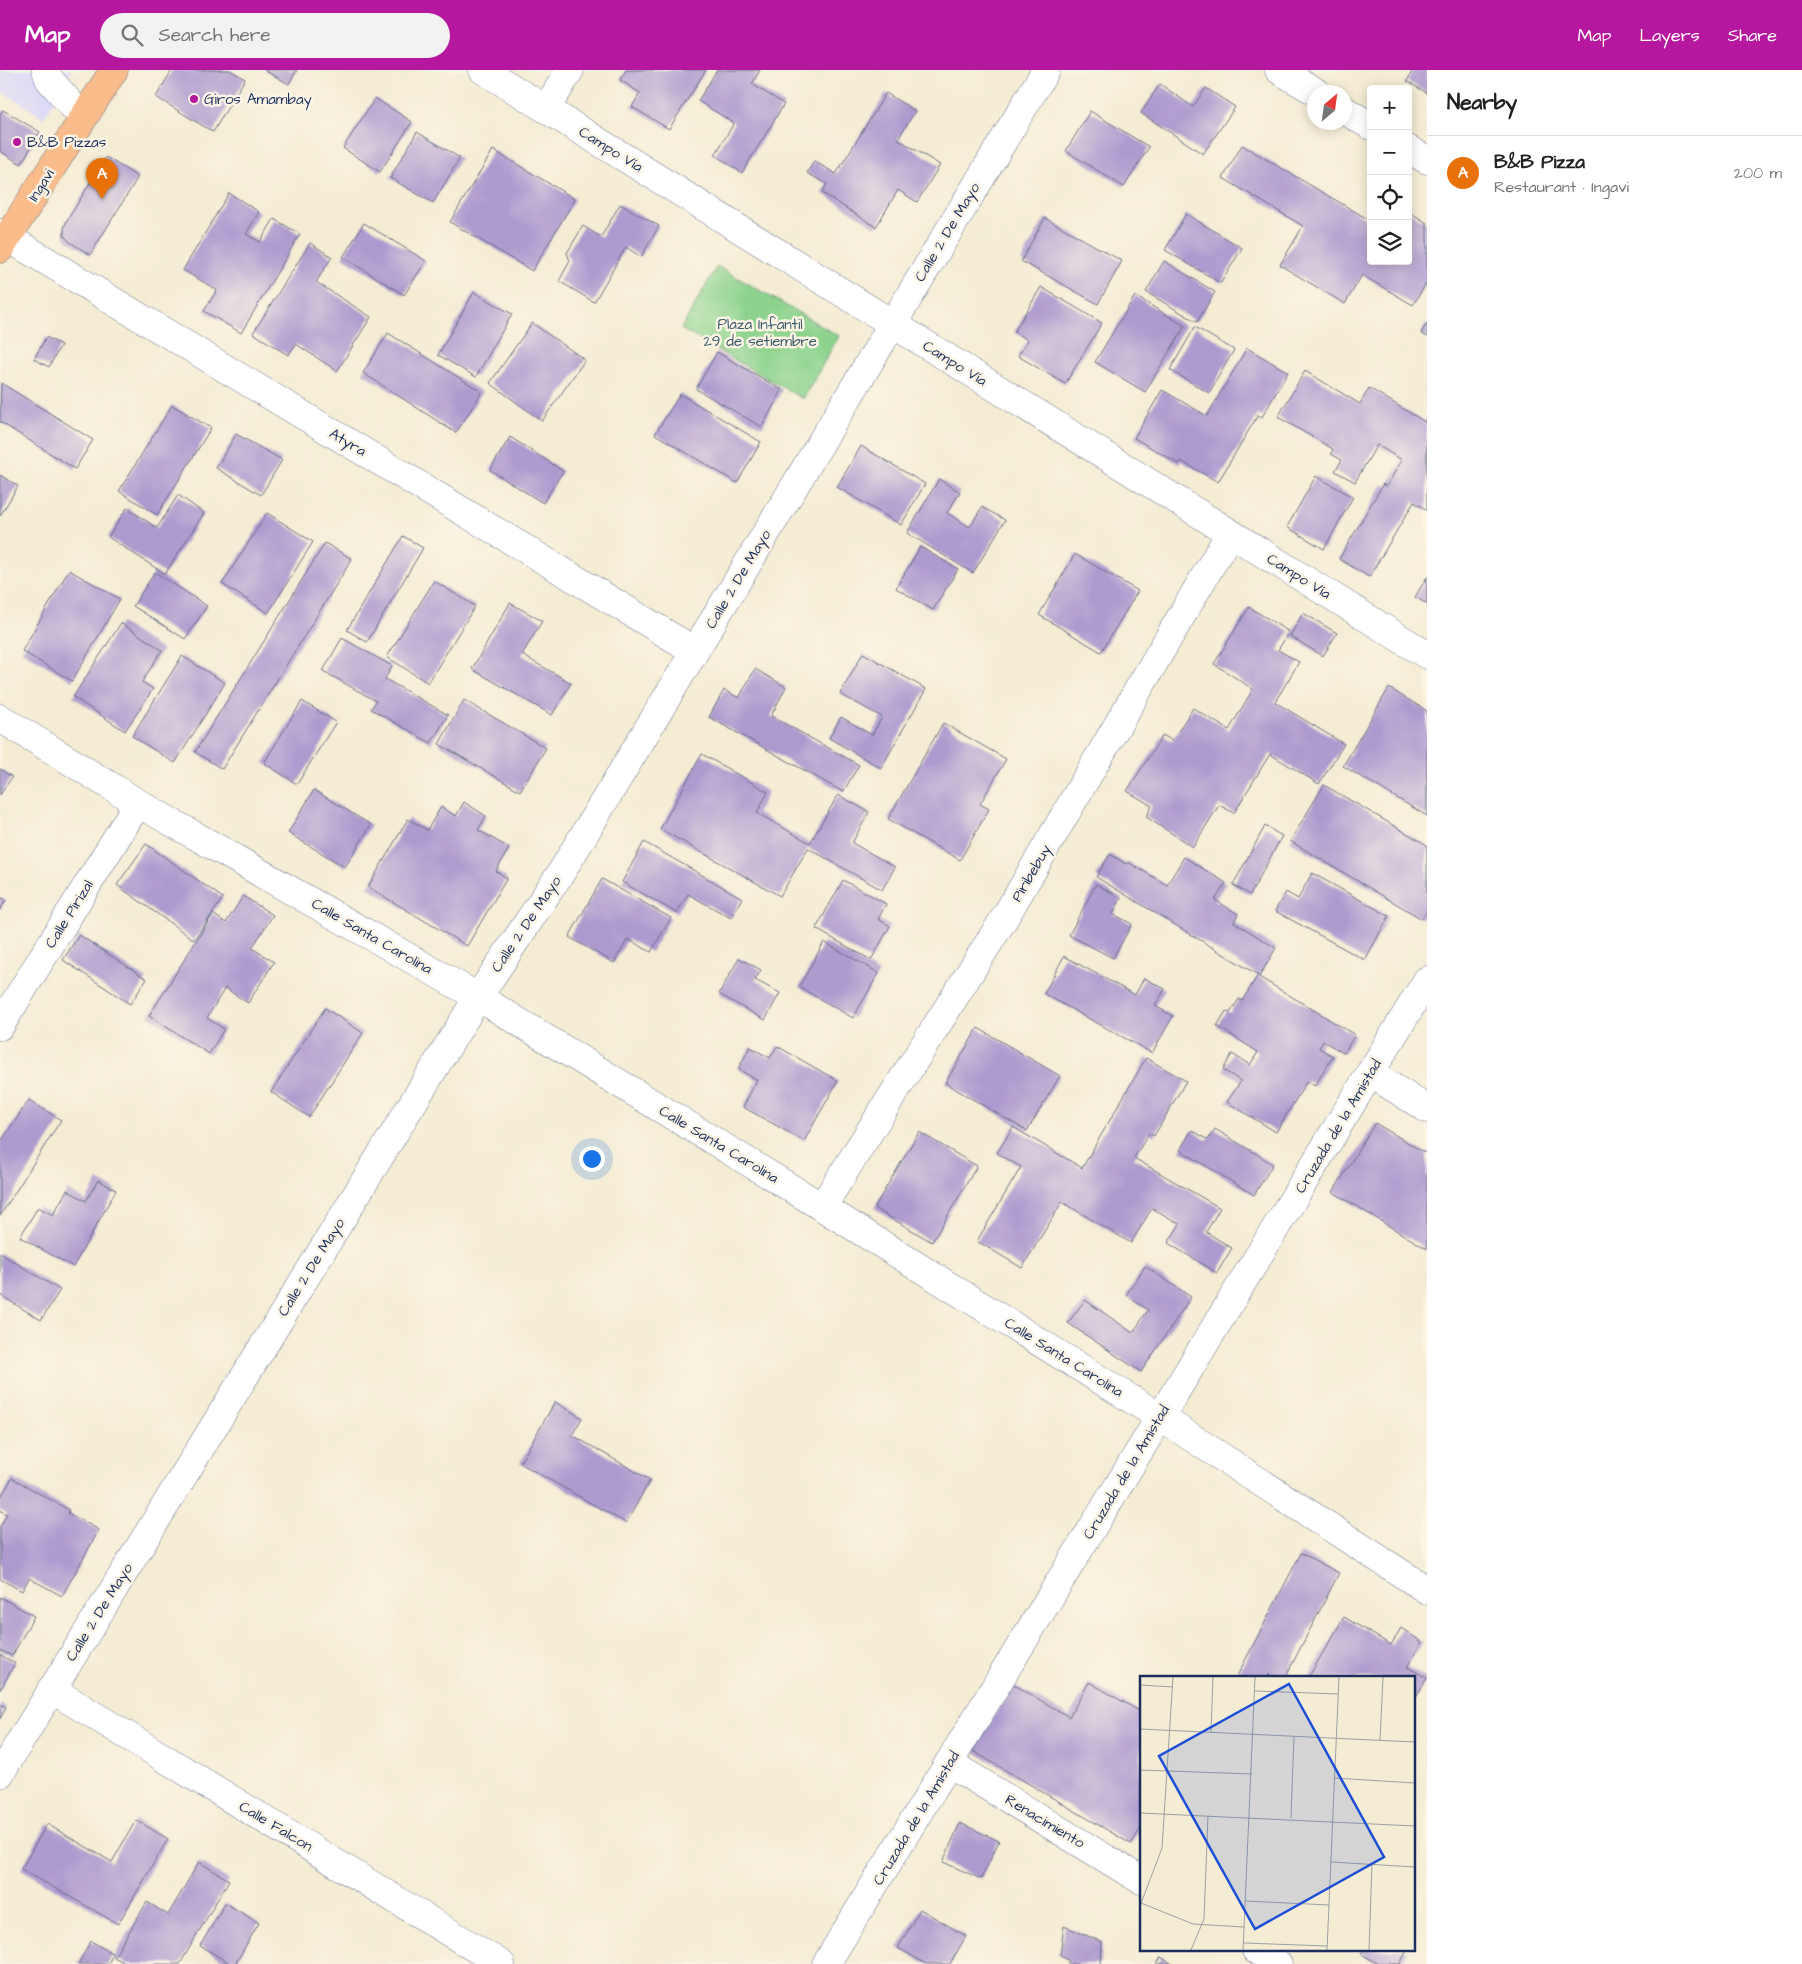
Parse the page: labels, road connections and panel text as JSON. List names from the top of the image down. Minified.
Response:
{"streets":{"main road":["Ingavi"],"street":["Campo Vía","Calle 2 De Mayo","Atyra","Piribebuy","Calle Pirizal","Calle Santa Carolina","Cruzada de la Amistad","Renacimiento","Calle Falcon"]},"crossings":[["Campo Vía","Calle 2 De Mayo"],["Campo Vía","Piribebuy"],["Ingavi","Atyra"],["Calle 2 De Mayo","Atyra"],["Calle 2 De Mayo","Calle Santa Carolina"],["Calle 2 De Mayo","Calle Falcon"],["Piribebuy","Calle Santa Carolina"],["Calle Pirizal","Calle Santa Carolina"],["Calle Santa Carolina","Cruzada de la Amistad"],["Cruzada de la Amistad","Renacimiento"]],"parks":["Plaza Infantil 29 de setiembre"],"places":["Giros Amambay","B&B Pizzas"],"north":"top right","page":{"header":"Map","search":"Search here","nav":["Map","Layers","Share"],"heading":"Nearby","map_buttons":["+","−"],"list":[{"mark":"A","name":"B&B Pizza","note":"Restaurant · Ingavi","value":"200 m"}],"pins":"A"}}
